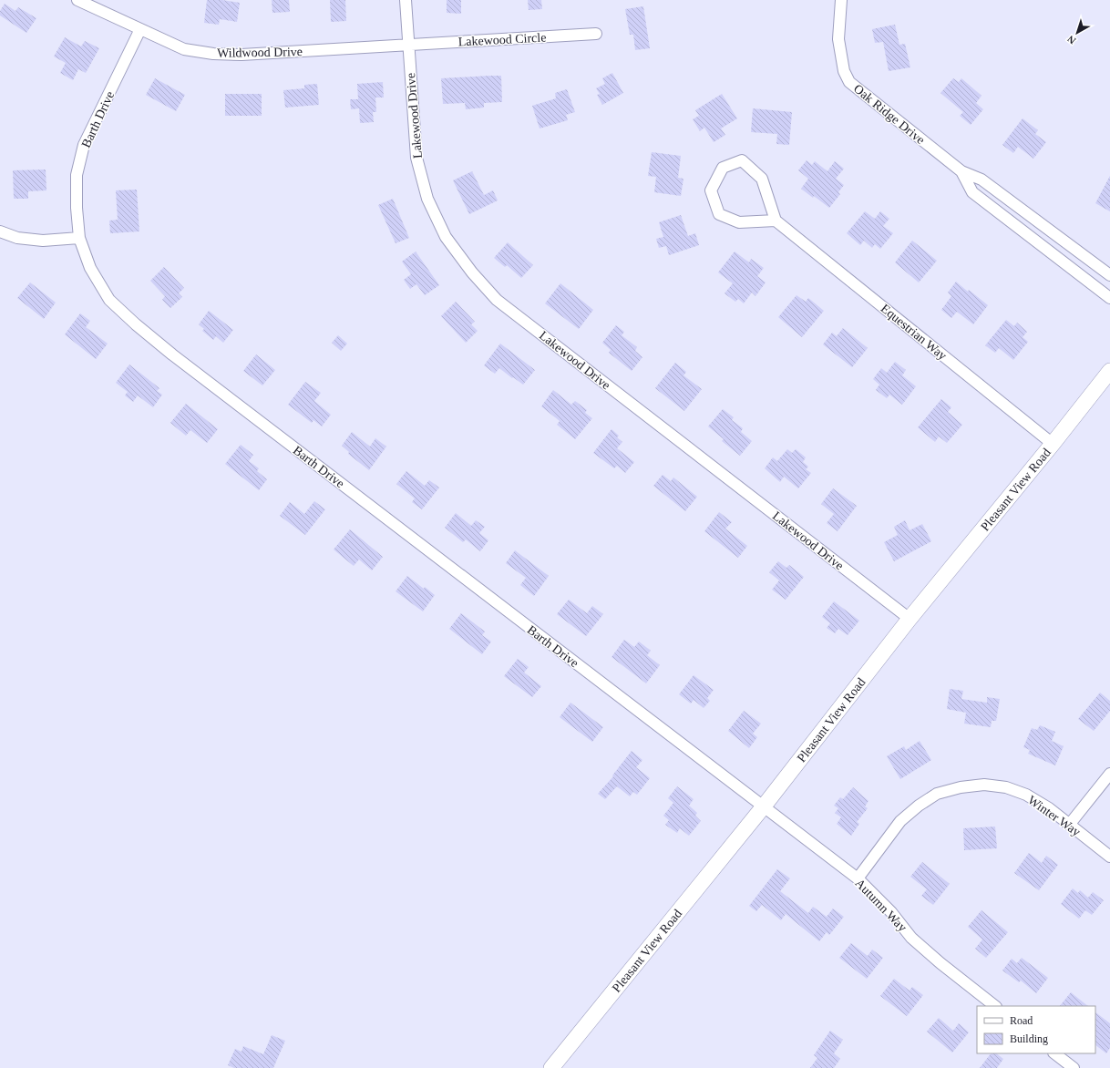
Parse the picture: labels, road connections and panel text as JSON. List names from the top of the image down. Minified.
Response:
{"streets":{"main road":["Pleasant View Road"],"street":["Lakewood Circle","Wildwood Drive","Oak Ridge Drive","Lakewood Drive","Barth Drive","Equestrian Way","Winter Way","Autumn Way"]},"crossings":[["Lakewood Circle","Wildwood Drive"],["Lakewood Circle","Lakewood Drive"],["Wildwood Drive","Lakewood Drive"],["Wildwood Drive","Barth Drive"],["Lakewood Drive","Pleasant View Road"],["Barth Drive","Pleasant View Road"],["Barth Drive","Autumn Way"],["Equestrian Way","Pleasant View Road"],["Pleasant View Road","Autumn Way"],["Winter Way","Autumn Way"]],"legend":["Road","Building"],"north":"bottom left"}
